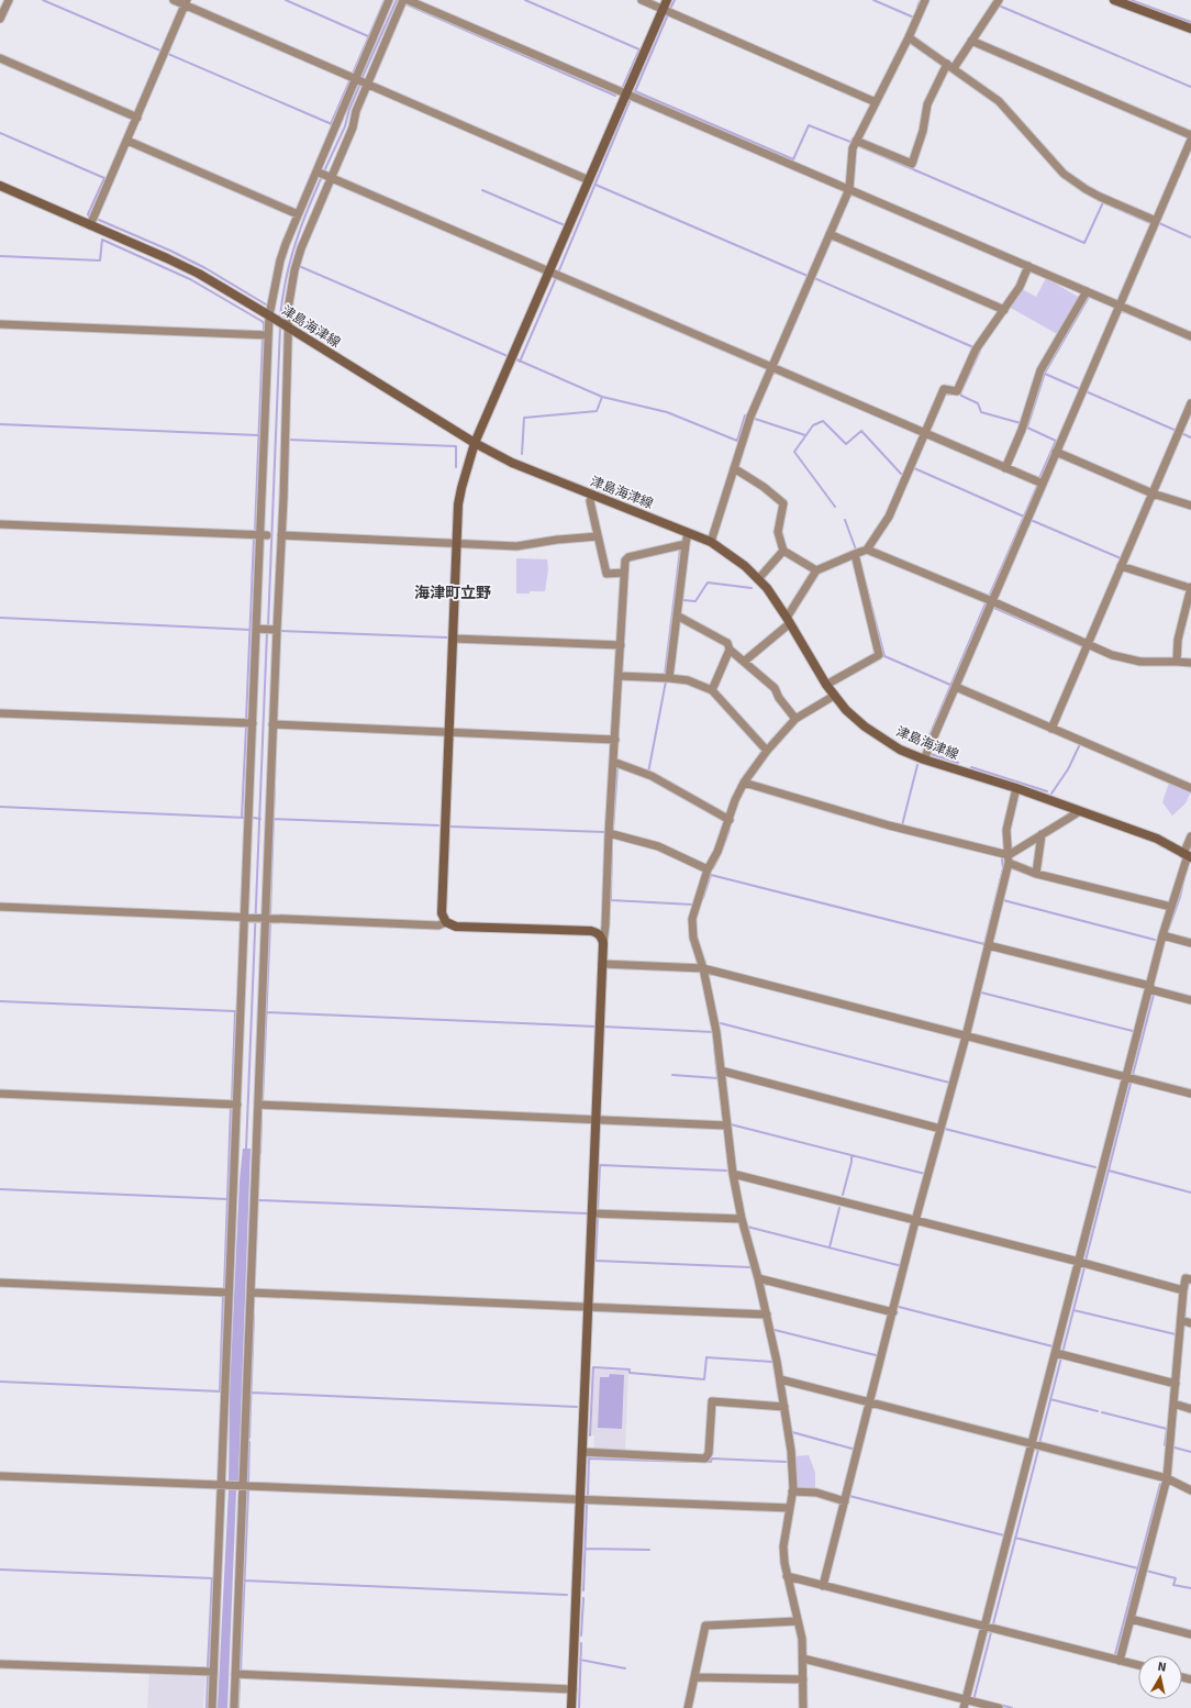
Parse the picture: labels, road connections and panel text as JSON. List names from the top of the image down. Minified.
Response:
{"streets":{"street":["津島海津線"]},"districts":["海津町立野"],"north":"top"}
